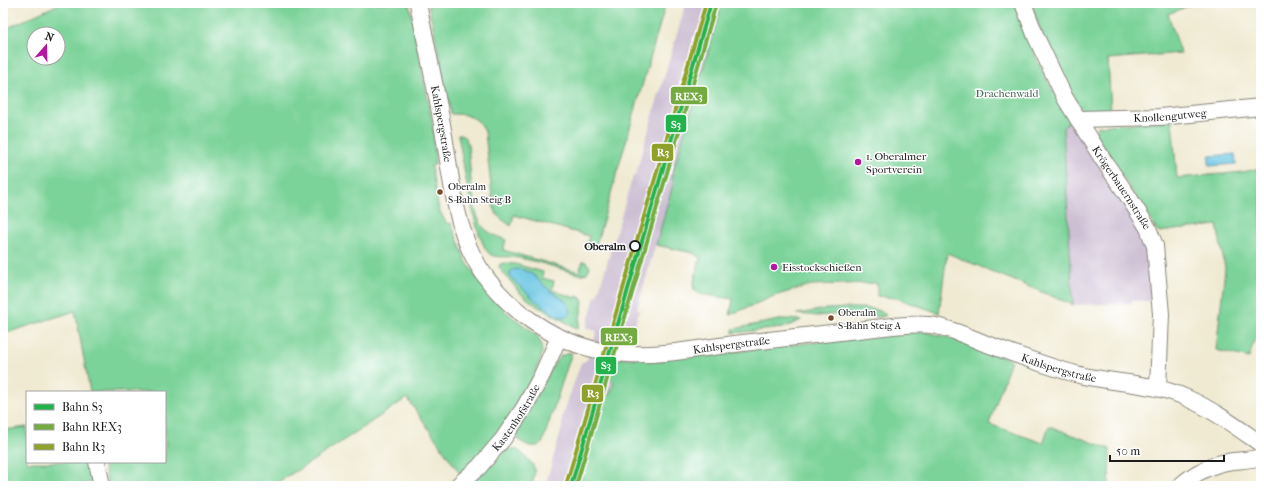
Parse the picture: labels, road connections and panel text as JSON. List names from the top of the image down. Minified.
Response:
{"streets":{"street":["Knollengutweg","Kahlspergstraße","Krögerbauernstraße","Kastenhofstraße"]},"crossings":[["Knollengutweg","Krögerbauernstraße"],["Kahlspergstraße","Krögerbauernstraße"],["Kahlspergstraße","Kastenhofstraße"]],"parks":["Drachenwald"],"places":["1. Oberalmer Sportverein","Oberalm S-Bahn Steig B","Oberalm","Eisstockschießen","Oberalm S-Bahn Steig A"],"lines":["rail line S3","rail line R3","rail line REX3"],"legend":["Bahn S3","Bahn REX3","Bahn R3"],"scale_bar":"50 m","north":"top"}
